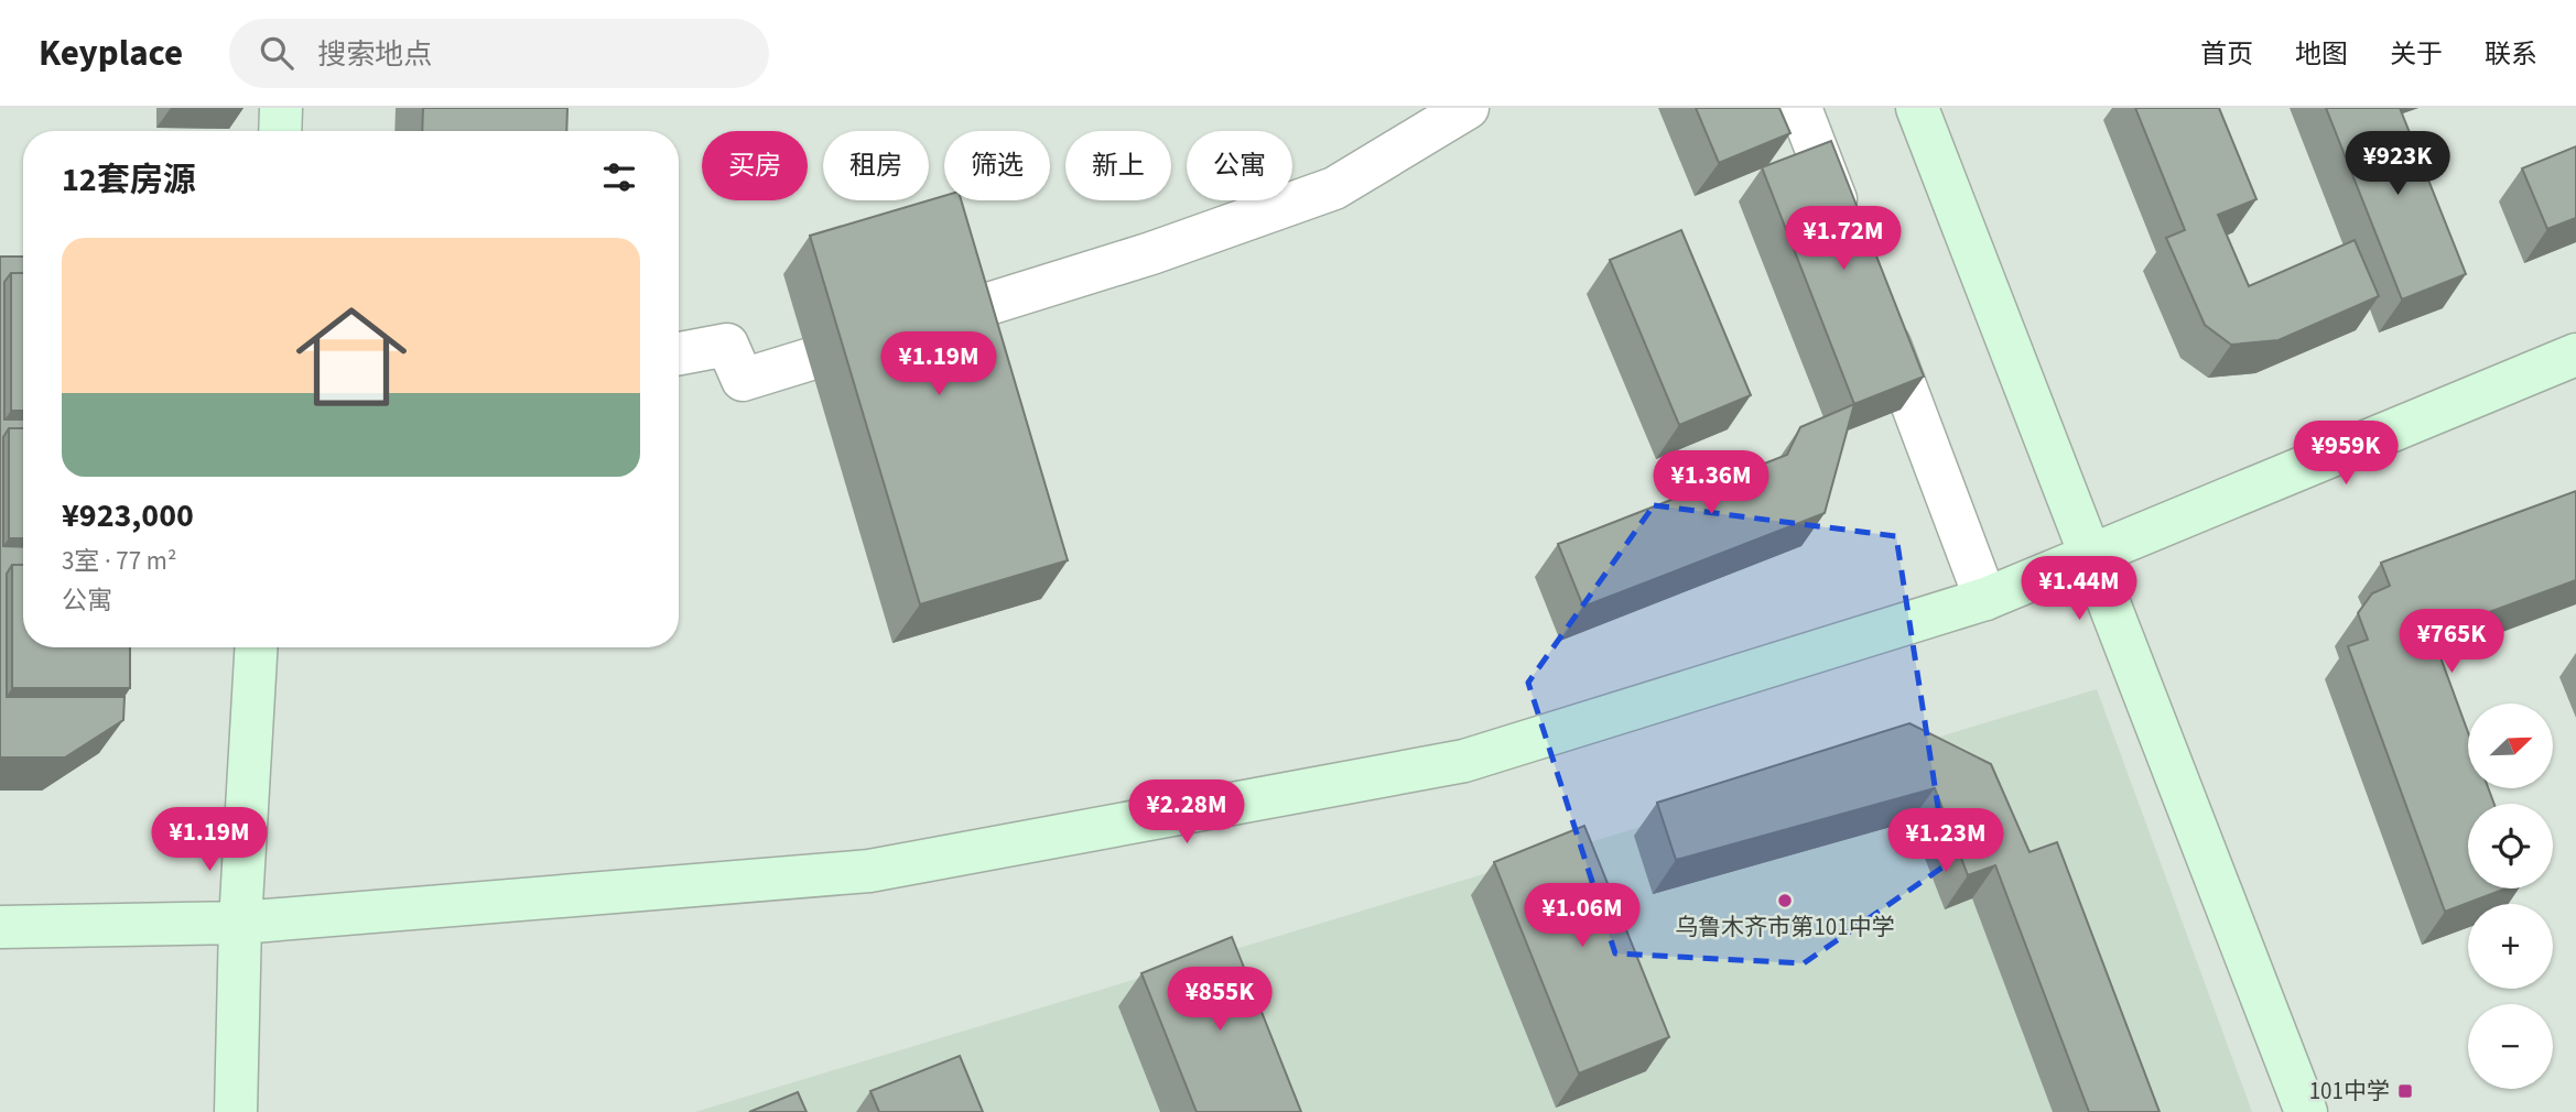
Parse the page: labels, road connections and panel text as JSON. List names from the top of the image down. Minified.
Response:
{"places":{"other":["乌鲁木齐市第101中学"],"transit":["101中学"]},"north":"top right","page":{"header":"Keyplace","search":"搜索地点","nav":["首页","地图","关于","联系"],"price":["¥923K","¥1.72M","¥1.19M","¥959K","¥1.36M","¥1.44M","¥765K","¥2.28M","¥1.19M","¥1.23M","¥1.06M","¥855K"],"chip":["买房","租房","筛选","新上","公寓"],"heading":"12套房源","list":[{"name":"¥923,000","note":"3室 · 77 m² · 公寓"}],"map_buttons":["+","−"]}}
